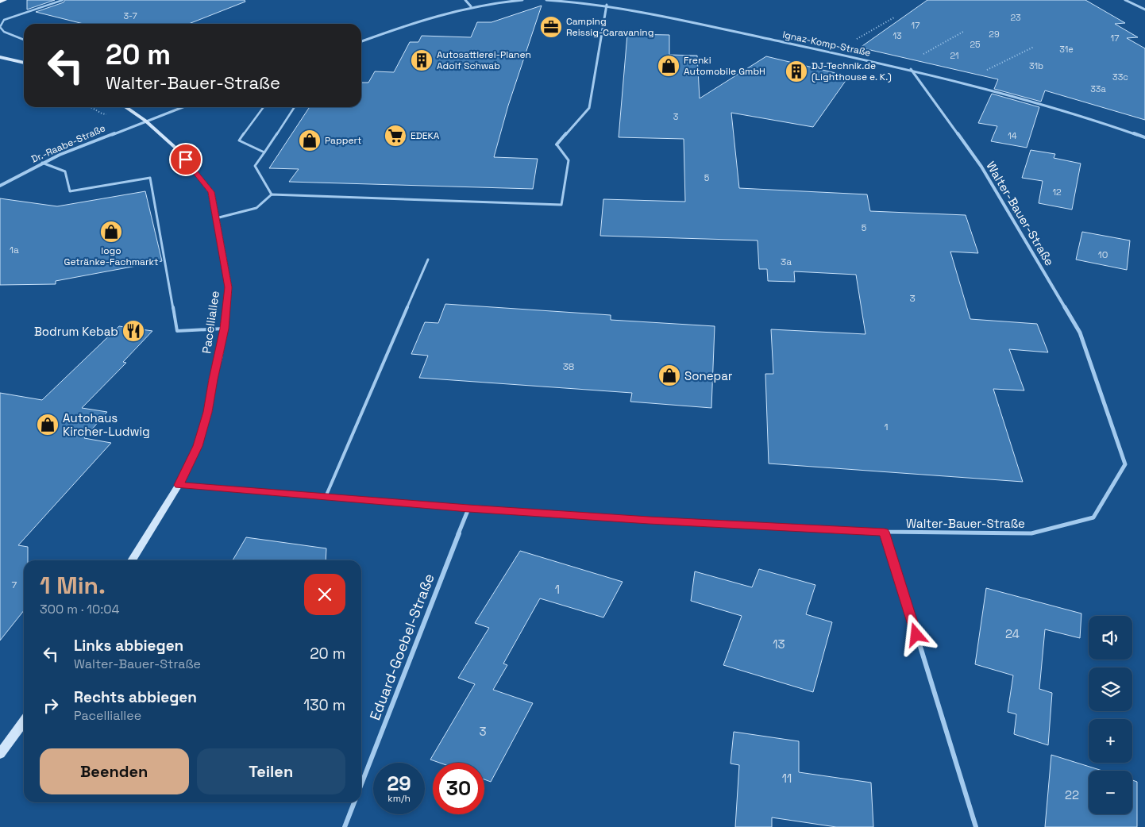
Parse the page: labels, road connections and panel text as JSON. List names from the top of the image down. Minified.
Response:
{"streets":{"main road":["Pacelliallee"],"street":["Ignaz-Komp-Straße","Dr.-Raabe-Straße","Walter-Bauer-Straße","Eduard-Goebel-Straße"]},"crossings":[["Ignaz-Komp-Straße","Walter-Bauer-Straße"],["Dr.-Raabe-Straße","Pacelliallee"],["Walter-Bauer-Straße","Pacelliallee"],["Walter-Bauer-Straße","Eduard-Goebel-Straße"]],"places":{"office":["Camping Reissig-Caravaning"],"building":["Autosattlerei-Planen Adolf Schwab","DJ-Technik.de (Lighthouse e. K.)"],"shop":["Frenki Automobile GmbH","Pappert","logo Getränke-Fachmarkt","Sonepar","Autohaus Kircher-Ludwig"],"supermarket":["EDEKA"],"restaurant":["Bodrum Kebab"]},"house_numbers":["3-7","23","17","29","13","17","25","31e","21","31b","33c","33a","3","14","5","12","5","1a","10","3a","3","38","1","7","1","24","13","3","11","22"],"page":{"turn":["20 m","Walter-Bauer-Straße"],"heading":["1 Min.","300 m · 10:04"],"map_buttons":["+","−"],"list":[{"name":"Links abbiegen","note":"Walter-Bauer-Straße","value":"20 m"},{"name":"Rechts abbiegen","note":"Pacelliallee","value":"130 m"}],"buttons":["Beenden","Teilen"],"speed":"29 km/h","limit":"30"}}
